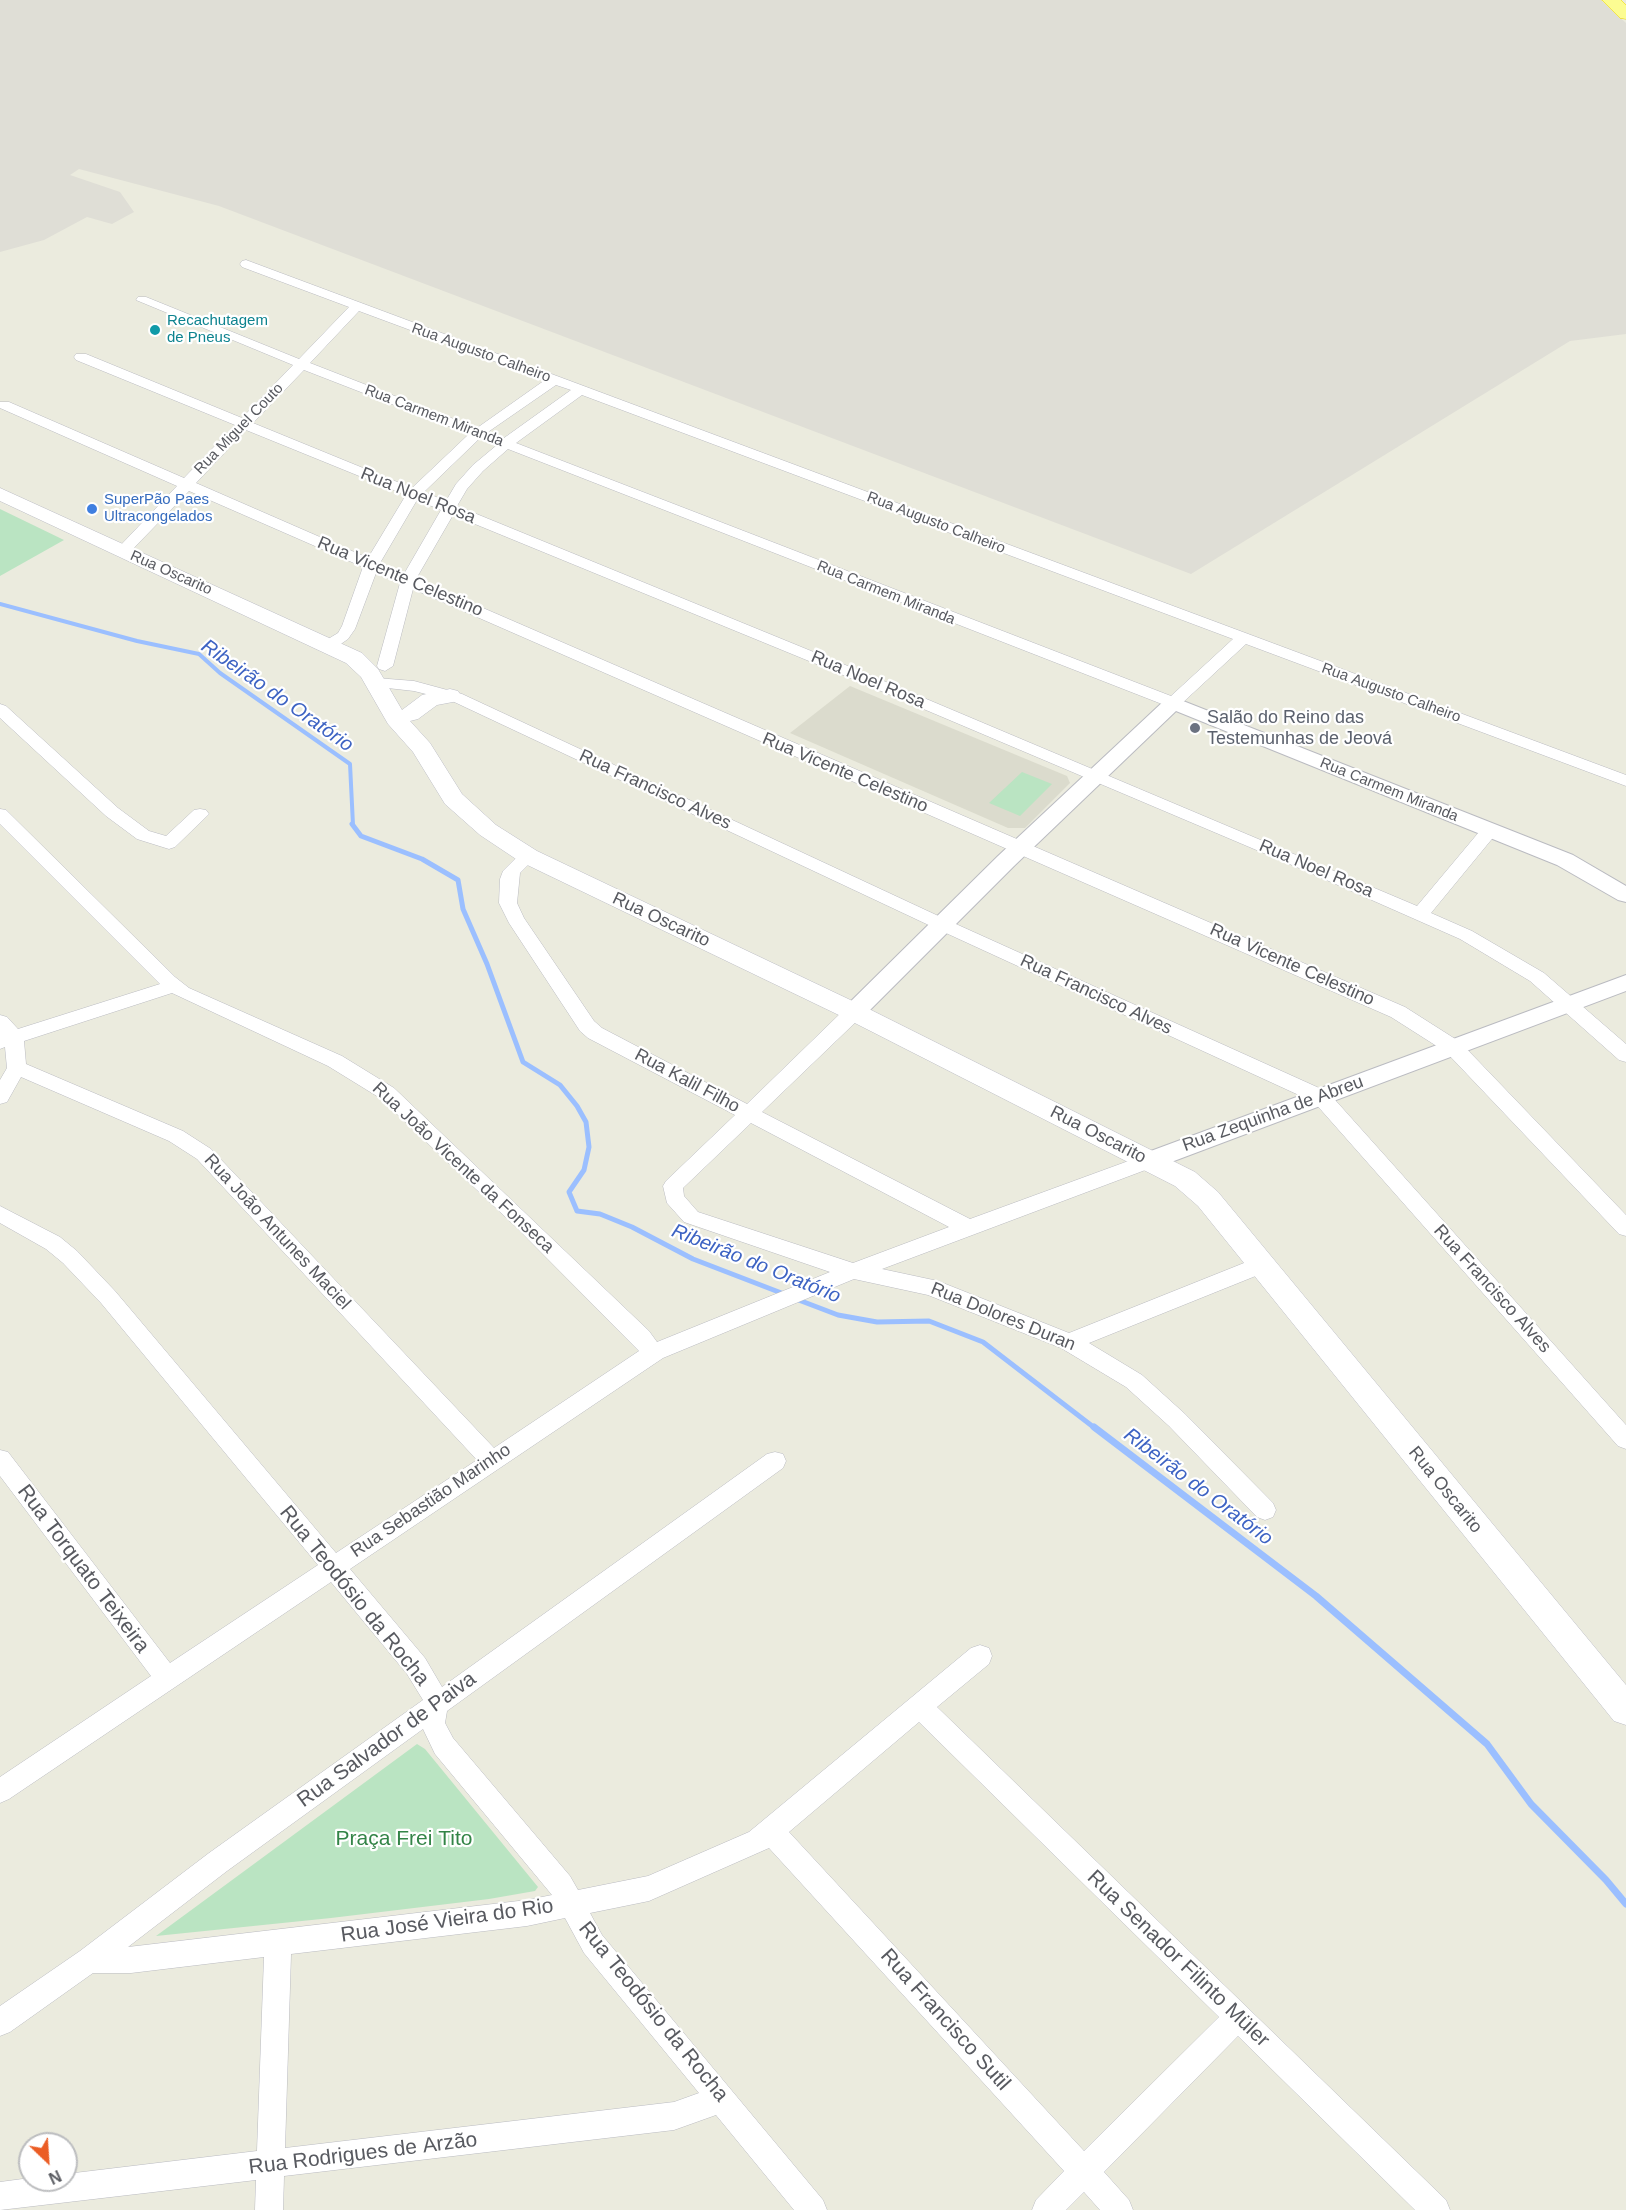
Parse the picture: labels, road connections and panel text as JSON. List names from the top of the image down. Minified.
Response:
{"streets":{"main road":["Rua Oscarito"],"street":["Rua Augusto Calheiro","Rua Carmem Miranda","Rua Miguel Couto","Rua Noel Rosa","Rua Vicente Celestino","Rua Francisco Alves","Rua Kalil Filho","Rua Zequinha de Abreu","Rua João Vicente da Fonseca","Rua João Antunes Maciel","Rua Dolores Duran","Rua Sebastião Marinho","Rua Torquato Teixeira","Rua Teodósio da Rocha","Rua Salvador de Paiva","Rua José Vieira do Rio","Rua Senador Filinto Müler","Rua Francisco Sutil","Rua Rodrigues de Arzão"]},"crossings":[["Rua Augusto Calheiro","Rua Miguel Couto"],["Rua Carmem Miranda","Rua Miguel Couto"],["Rua Miguel Couto","Rua Noel Rosa"],["Rua Miguel Couto","Rua Oscarito"],["Rua Miguel Couto","Rua Vicente Celestino"],["Rua Noel Rosa","Rua Zequinha de Abreu"],["Rua Oscarito","Rua Francisco Alves"],["Rua Oscarito","Rua Kalil Filho"],["Rua Oscarito","Rua Zequinha de Abreu"],["Rua Vicente Celestino","Rua Zequinha de Abreu"],["Rua Francisco Alves","Rua Zequinha de Abreu"],["Rua Kalil Filho","Rua Zequinha de Abreu"],["Rua Kalil Filho","Rua Dolores Duran"],["Rua Zequinha de Abreu","Rua Dolores Duran"],["Rua Zequinha de Abreu","Rua Sebastião Marinho"],["Rua João Vicente da Fonseca","Rua Sebastião Marinho"],["Rua João Antunes Maciel","Rua Sebastião Marinho"],["Rua Dolores Duran","Rua Sebastião Marinho"],["Rua Sebastião Marinho","Rua Torquato Teixeira"],["Rua Sebastião Marinho","Rua Teodósio da Rocha"],["Rua Teodósio da Rocha","Rua Salvador de Paiva"],["Rua Teodósio da Rocha","Rua José Vieira do Rio"],["Rua Teodósio da Rocha","Rua Rodrigues de Arzão"],["Rua Salvador de Paiva","Rua José Vieira do Rio"],["Rua José Vieira do Rio","Rua Senador Filinto Müler"],["Rua José Vieira do Rio","Rua Francisco Sutil"]],"water":["Ribeirão do Oratório"],"parks":["Praça Frei Tito"],"places":["Recachutagem de Pneus","SuperPão Paes Ultracongelados","Salão do Reino das Testemunhas de Jeová"],"north":"bottom right"}
